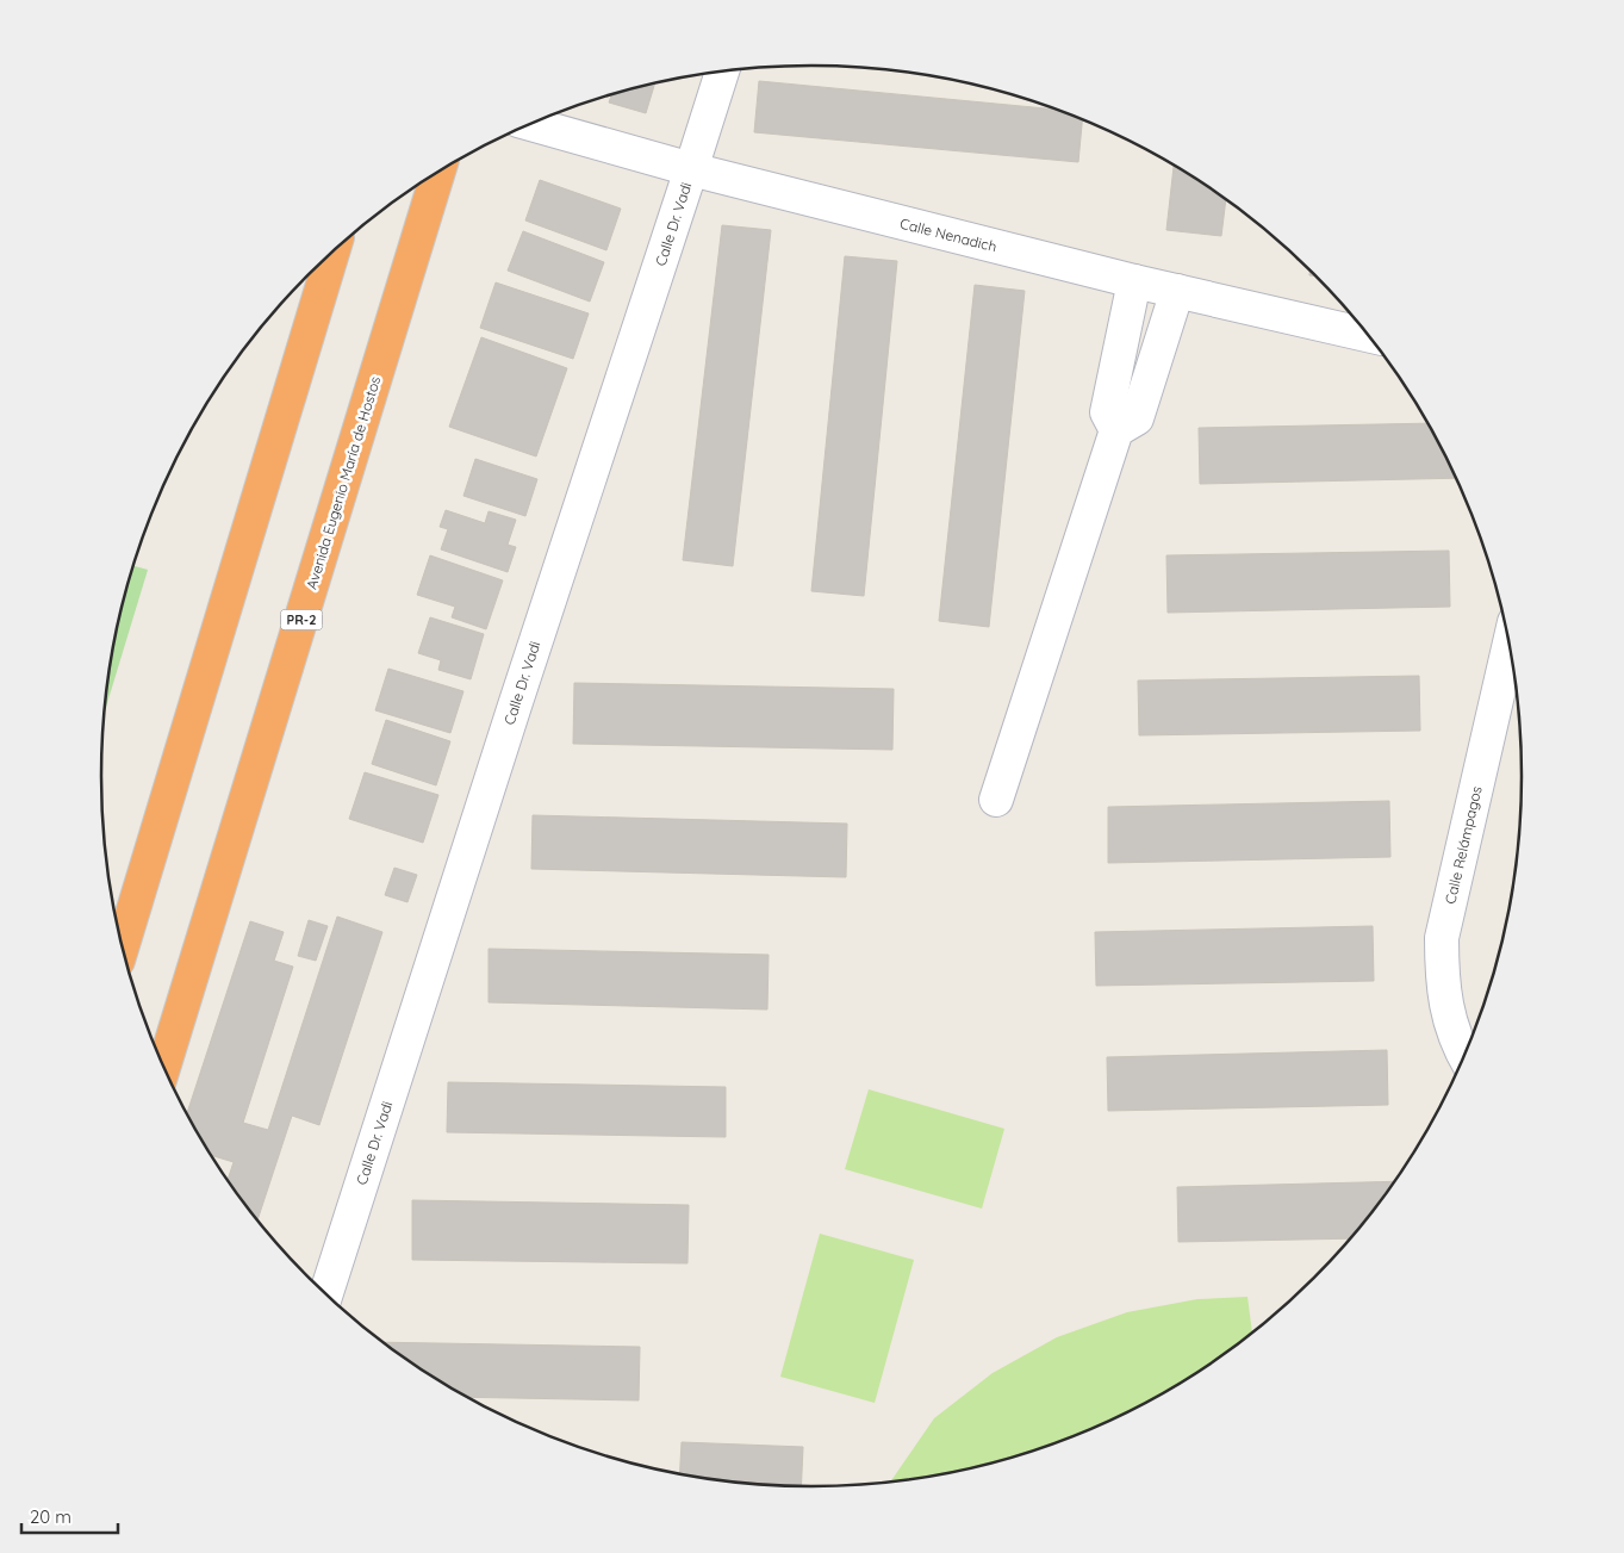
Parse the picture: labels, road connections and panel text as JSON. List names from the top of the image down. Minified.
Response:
{"streets":{"highway":["Avenida Eugenio María de Hostos","PR-2"],"street":["Calle Dr. Vadi","Calle Nenadich","Calle Relámpagos"]},"crossings":[["Calle Dr. Vadi","Calle Nenadich"]],"scale_bar":"20 m"}
